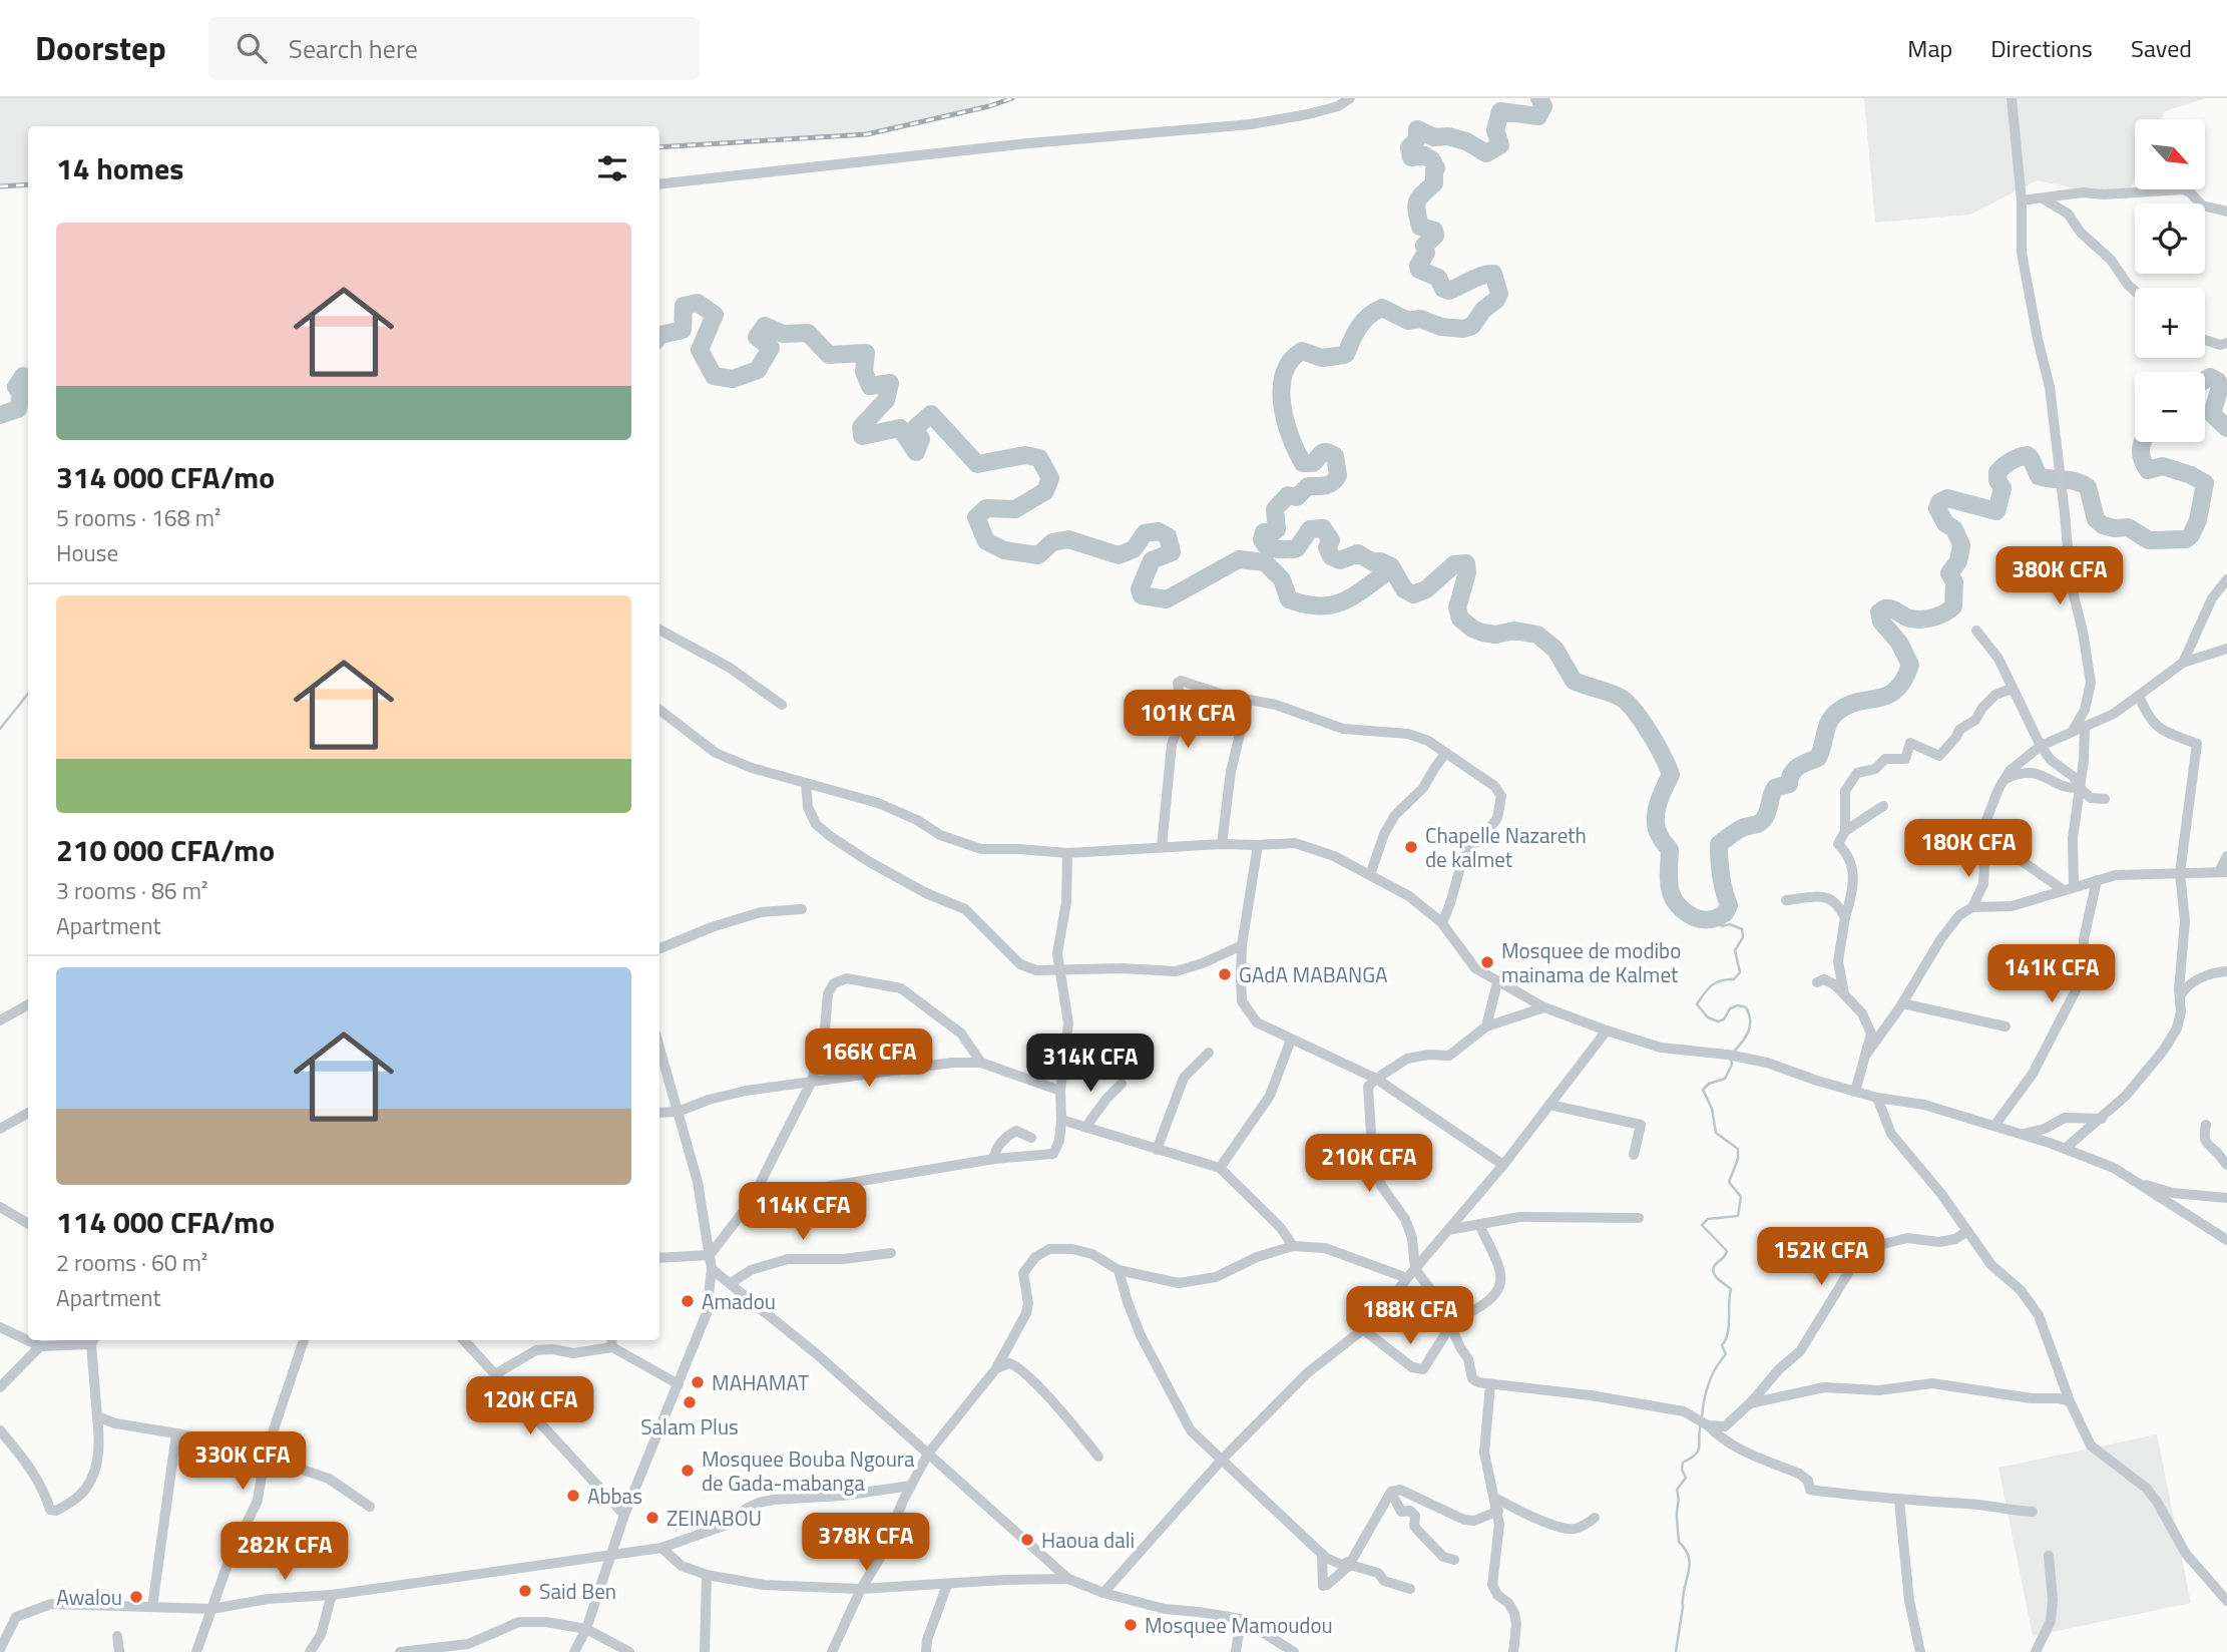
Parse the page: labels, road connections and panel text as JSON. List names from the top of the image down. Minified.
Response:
{"places":["Chapelle Nazareth de kalmet","Mosquee de modibo mainama de Kalmet","GAdA MABANGA","Amadou","MAHAMAT","Salam Plus","Mosquee Bouba Ngoura de Gada-mabanga","Abbas","ZEINABOU","Haoua dali","Said Ben","Awalou","Mosquee Mamoudou"],"north":"bottom right","page":{"header":"Doorstep","search":"Search here","nav":["Map","Directions","Saved"],"map_buttons":["+","−"],"heading":"14 homes","list":[{"name":"314 000 CFA/mo","note":"5 rooms · 168 m² · House"},{"name":"210 000 CFA/mo","note":"3 rooms · 86 m² · Apartment"},{"name":"114 000 CFA/mo","note":"2 rooms · 60 m² · Apartment"}],"price":["380K CFA","101K CFA","180K CFA","141K CFA","166K CFA","314K CFA","210K CFA","114K CFA","152K CFA","188K CFA","120K CFA","330K CFA","378K CFA","282K CFA"]}}
